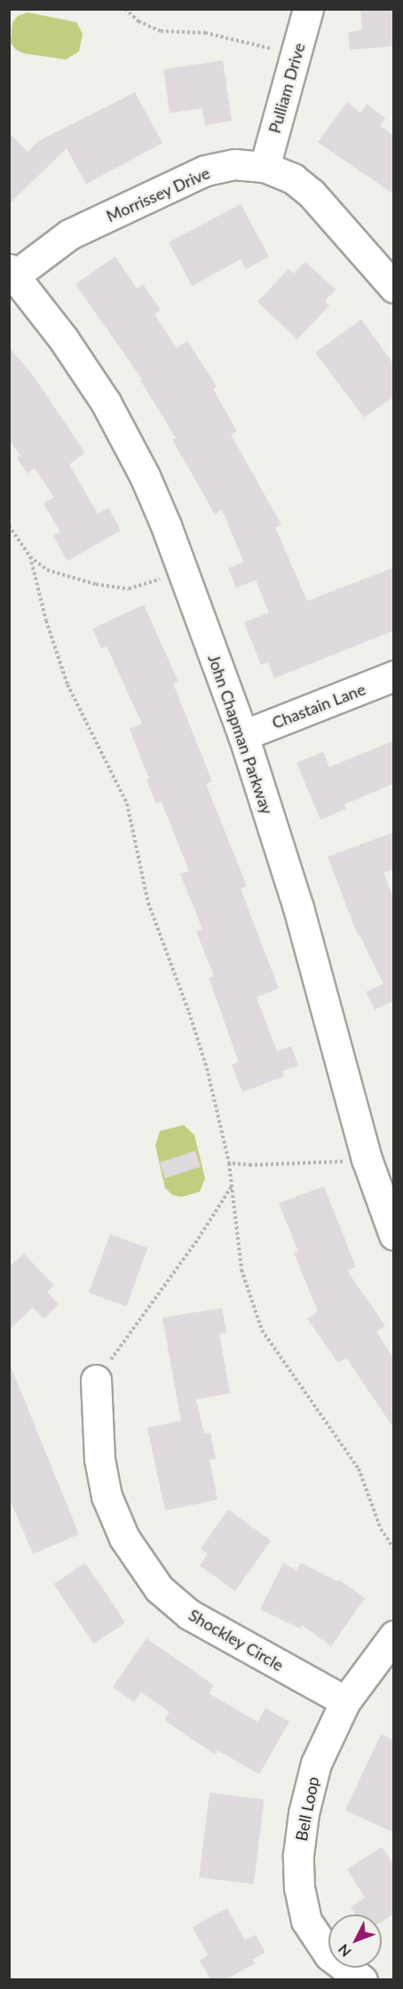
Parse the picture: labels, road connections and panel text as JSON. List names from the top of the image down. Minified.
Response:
{"streets":{"street":["Pulliam Drive","Morrissey Drive","Chastain Lane","John Chapman Parkway","Shockley Circle","Bell Loop"]},"crossings":[["Pulliam Drive","Morrissey Drive"],["Morrissey Drive","John Chapman Parkway"],["Chastain Lane","John Chapman Parkway"],["Shockley Circle","Bell Loop"]],"north":"bottom left"}
